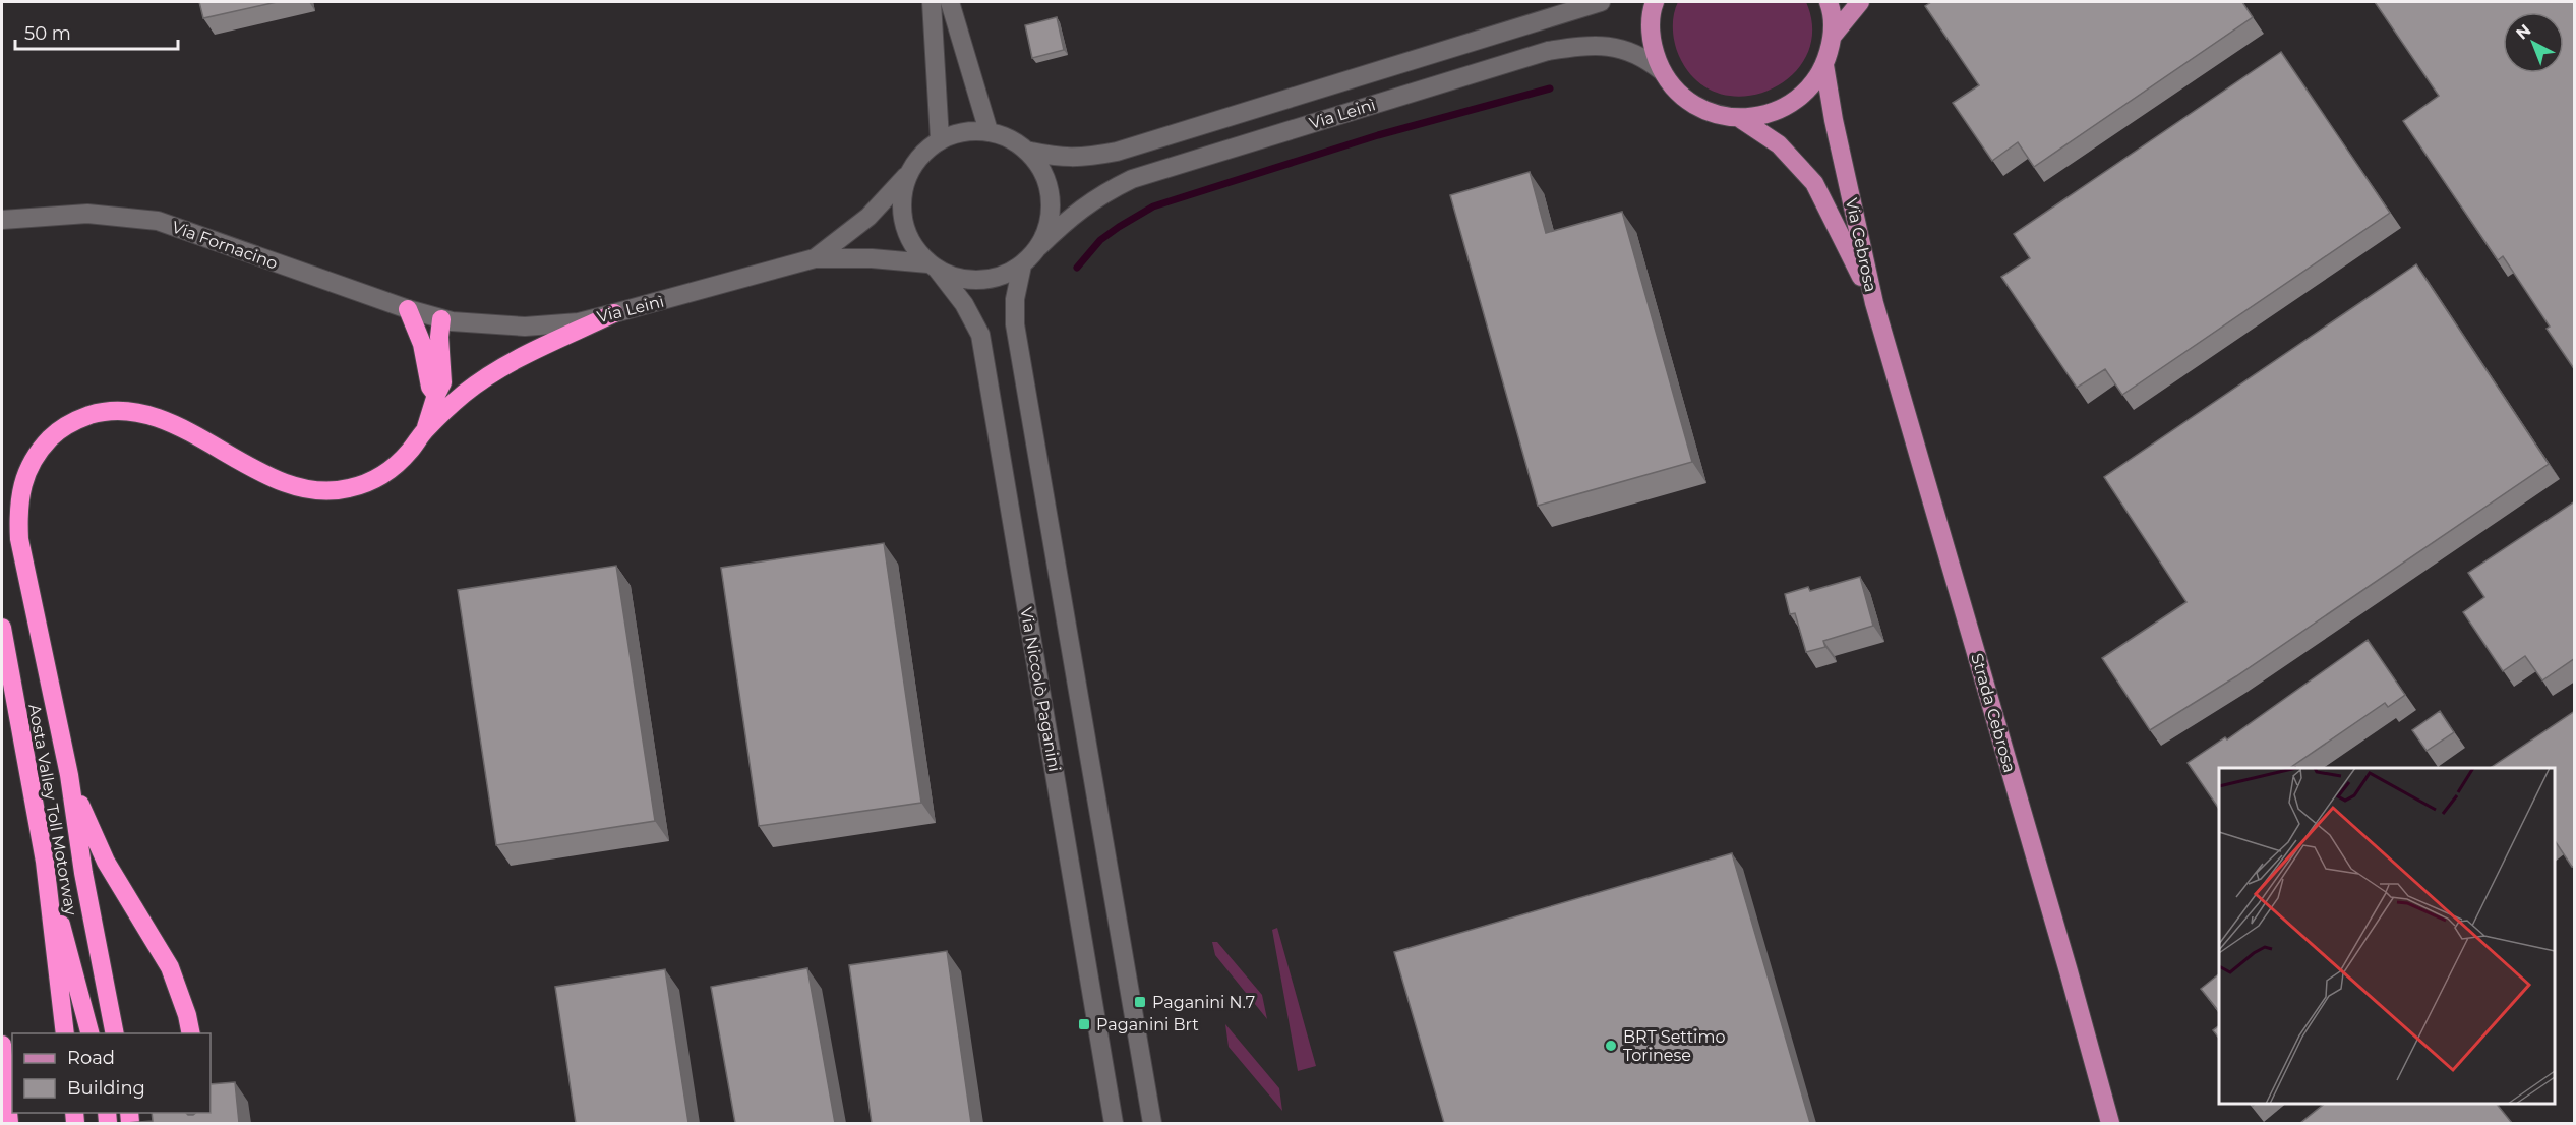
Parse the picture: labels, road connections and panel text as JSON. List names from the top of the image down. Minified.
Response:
{"streets":{"highway":["Aosta Valley Toll Motorway"],"main road":["Via Cebrosa","Strada Cebrosa"],"street":["Via Leinì","Via Fornacino","Via Niccolò Paganini"]},"crossings":[["Via Leinì","Via Fornacino"],["Via Leinì","Via Niccolò Paganini"],["Via Cebrosa","Strada Cebrosa"]],"places":{"transit":["Paganini N.7","Paganini Brt"],"other":["BRT Settimo Torinese"]},"legend":["Road","Building"],"scale_bar":"50 m","north":"top left"}
